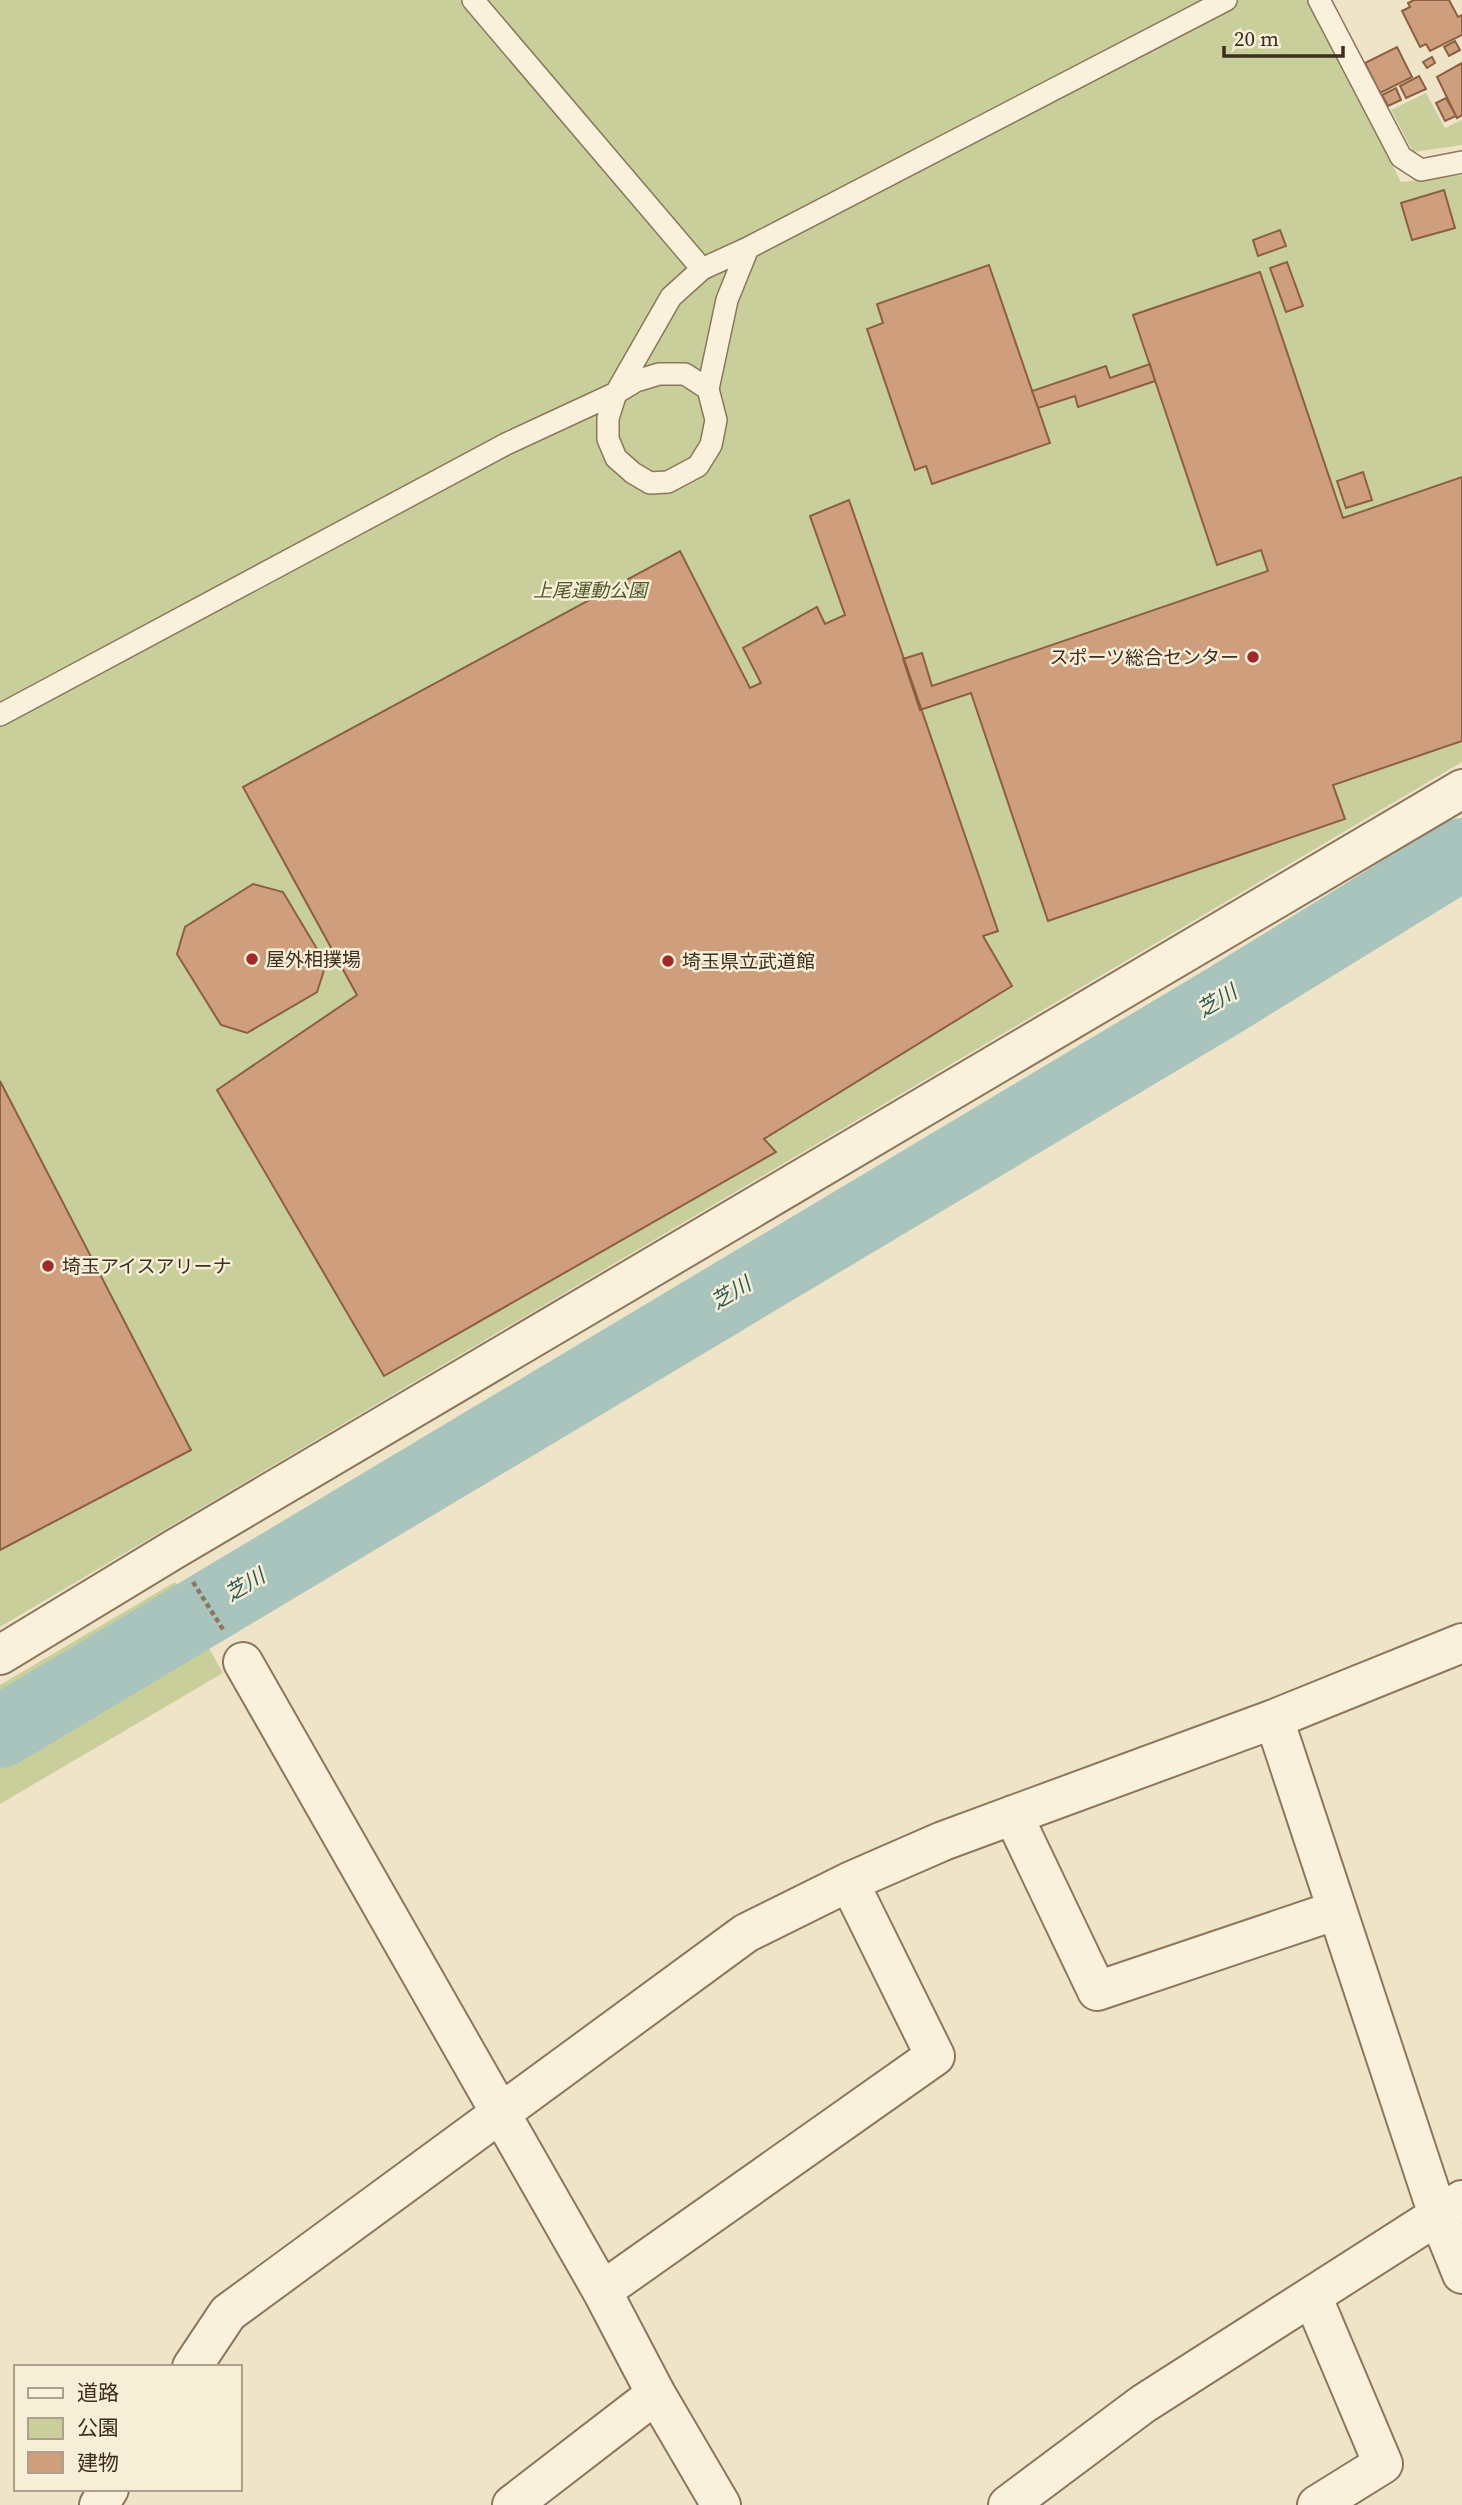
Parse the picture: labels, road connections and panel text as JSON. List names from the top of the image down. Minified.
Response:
{"water":["芝川"],"parks":["上尾運動公園"],"places":["スポーツ総合センター","屋外相撲場","埼玉県立武道館","埼玉アイスアリーナ"],"legend":["道路","公園","建物"],"scale_bar":"20 m"}
